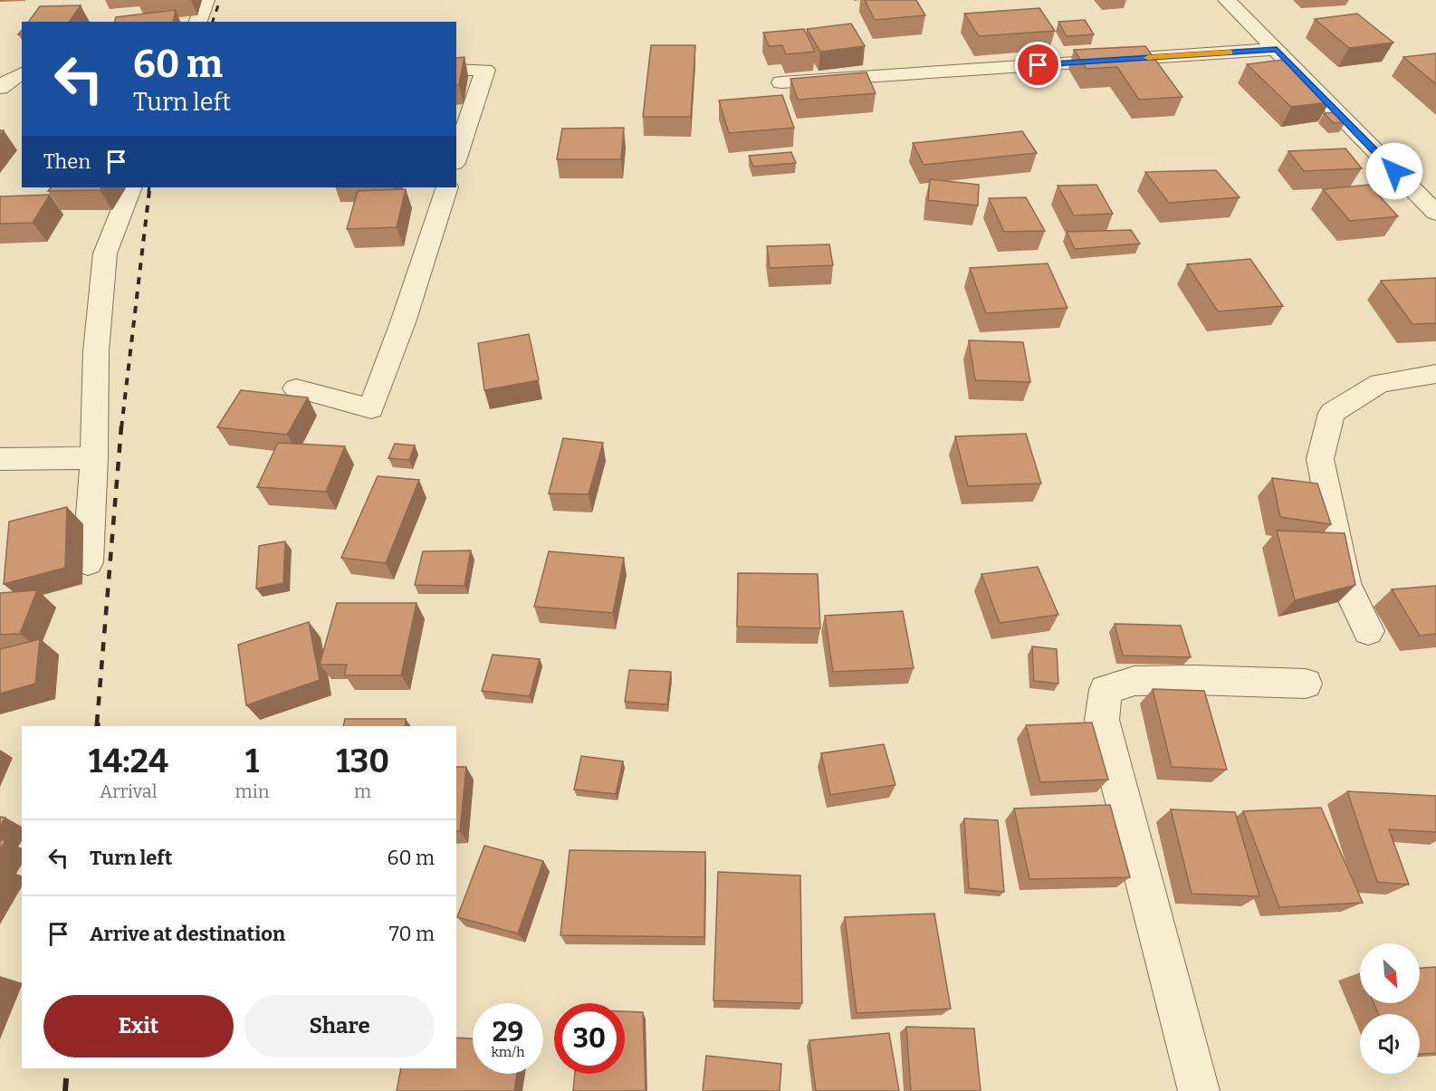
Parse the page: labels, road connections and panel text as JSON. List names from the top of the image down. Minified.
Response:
{"north":"bottom right","page":{"turn":["60 m","Turn left"],"then":"Then","eta":["14:24","Arrival","1","min","130","m"],"list":[{"name":"Turn left","value":"60 m"},{"name":"Arrive at destination","value":"70 m"}],"buttons":["Exit","Share"],"speed":"29 km/h","limit":"30"}}
